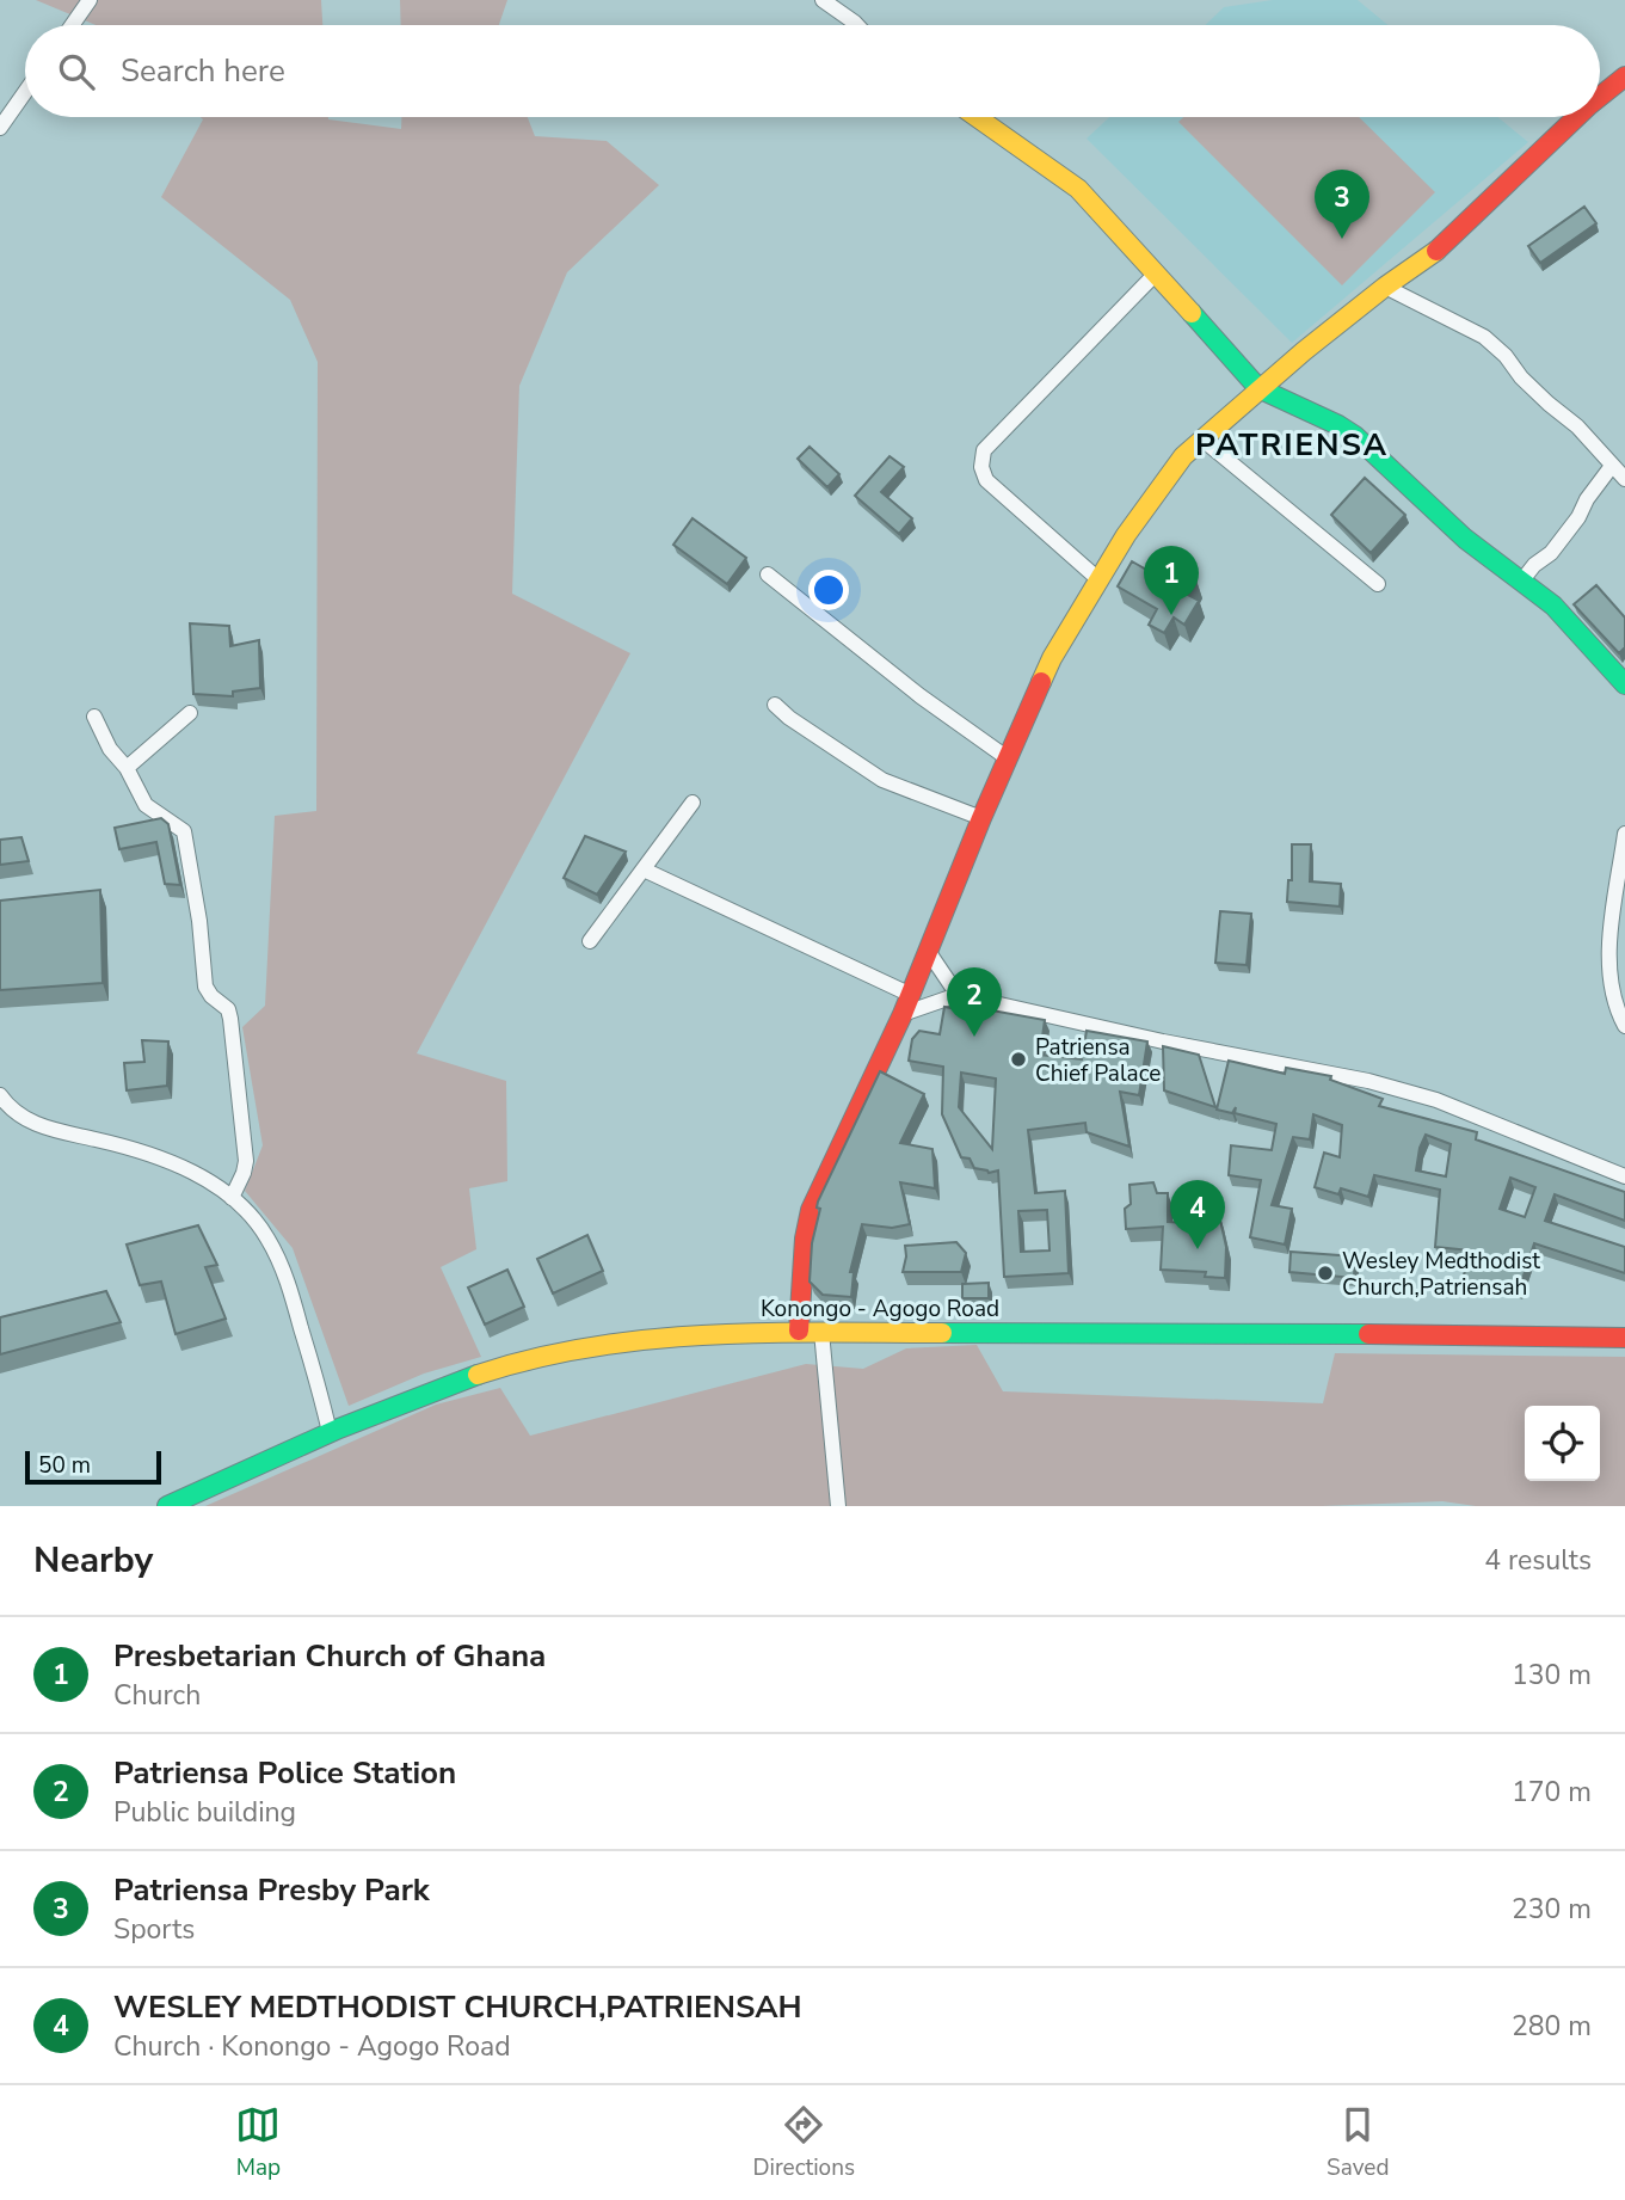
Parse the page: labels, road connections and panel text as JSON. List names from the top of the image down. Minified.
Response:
{"streets":{"street":["Konongo - Agogo Road"]},"districts":["PATRIENSA"],"places":["Patriensa Chief Palace","Wesley Medthodist Church,Patriensah"],"scale_bar":"50 m","page":{"search":"Search here","pins":["3","1","2","4"],"scale":"50 m","heading":["Nearby","4 results"],"list":[{"mark":"1","name":"Presbetarian Church of Ghana","note":"Church","value":"130 m"},{"mark":"2","name":"Patriensa Police Station","note":"Public building","value":"170 m"},{"mark":"3","name":"Patriensa Presby Park","note":"Sports","value":"230 m"},{"mark":"4","name":"WESLEY MEDTHODIST CHURCH,PATRIENSAH","note":"Church · Konongo - Agogo Road","value":"280 m"}],"nav":["Map","Directions","Saved"]}}
